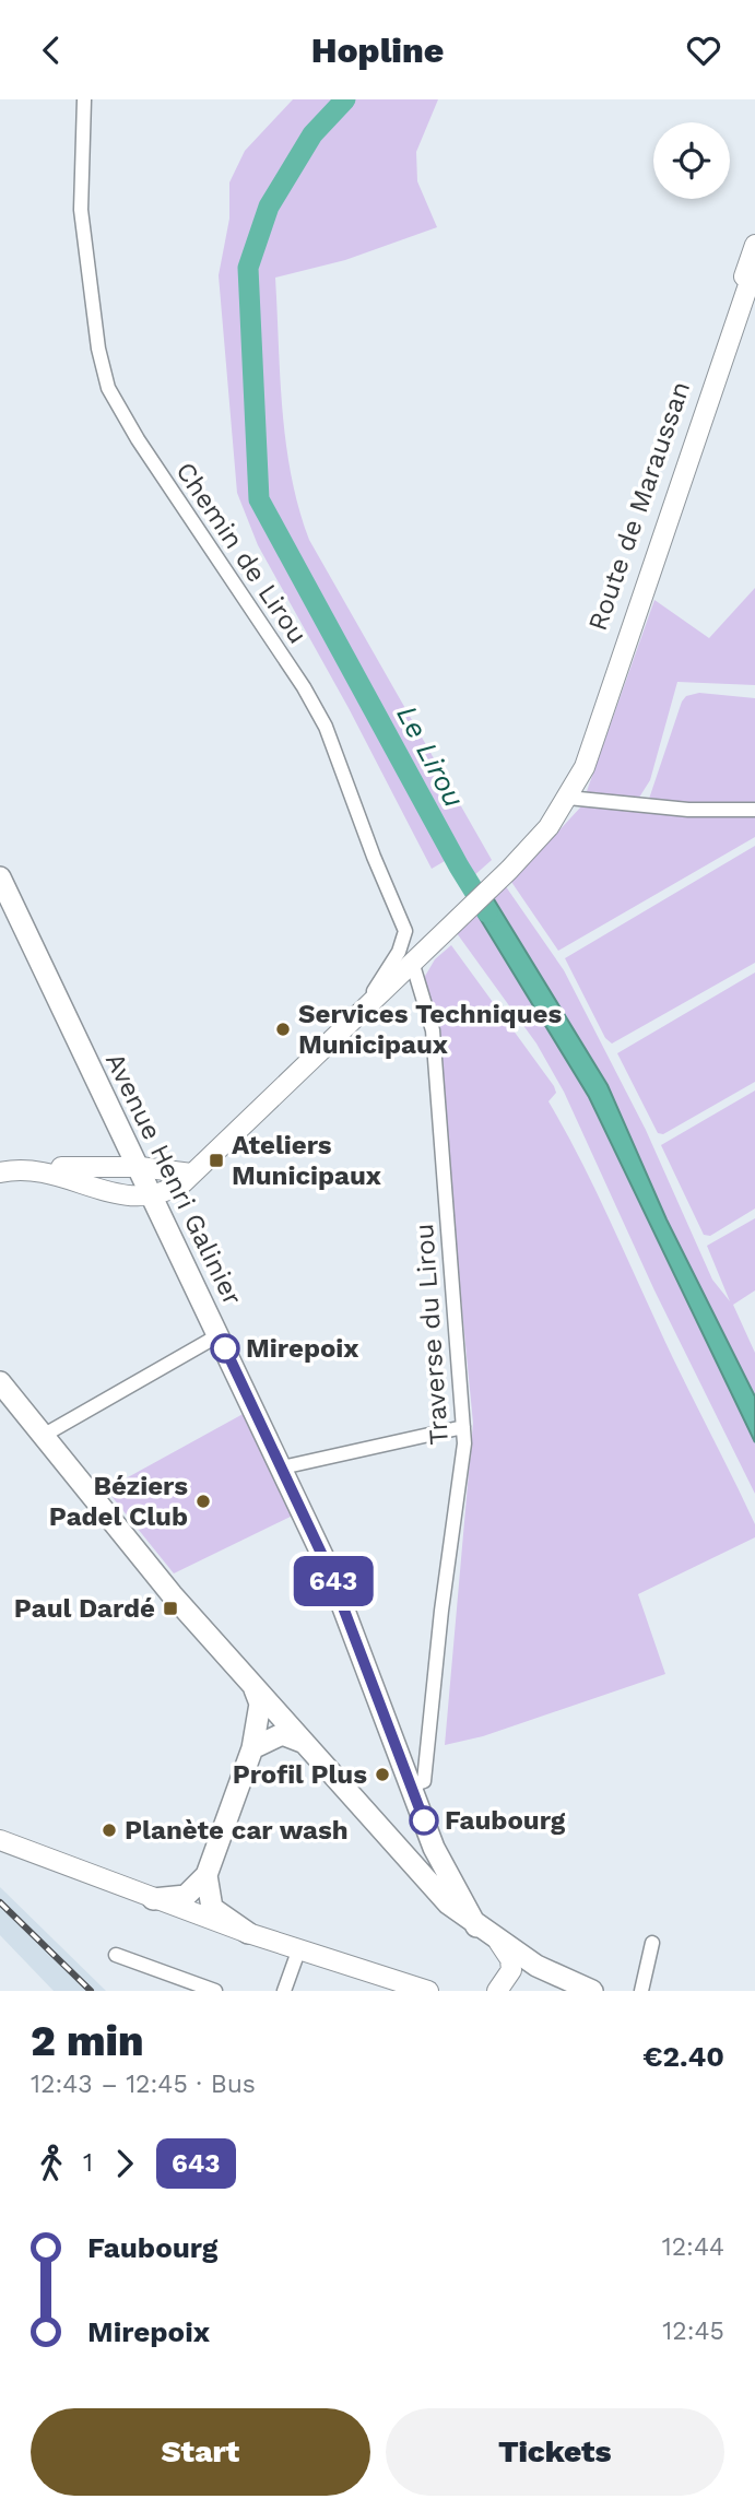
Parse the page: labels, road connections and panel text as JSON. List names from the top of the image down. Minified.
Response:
{"streets":{"main road":["Route de Maraussan","Avenue Henri Galinier"],"street":["Chemin de Lirou","Traverse du Lirou"]},"crossings":[["Route de Maraussan","Chemin de Lirou"],["Route de Maraussan","Avenue Henri Galinier"],["Route de Maraussan","Traverse du Lirou"],["Avenue Henri Galinier","Traverse du Lirou"]],"water":["Le Lirou"],"places":{"other":["Services Techniques Municipaux","Mirepoix","Béziers Padel Club","Profil Plus","Faubourg","Planète car wash"],"transit":["Ateliers Municipaux","Paul Dardé"]},"lines":["bus line 643"],"page":{"header":"Hopline","on_map":"643","heading":["2 min","12:43 – 12:45 · Bus","€2.40"],"legs":["1","643"],"list":[{"name":"Faubourg","value":"12:44"},{"name":"Mirepoix","value":"12:45"}],"buttons":["Start","Tickets"]}}
